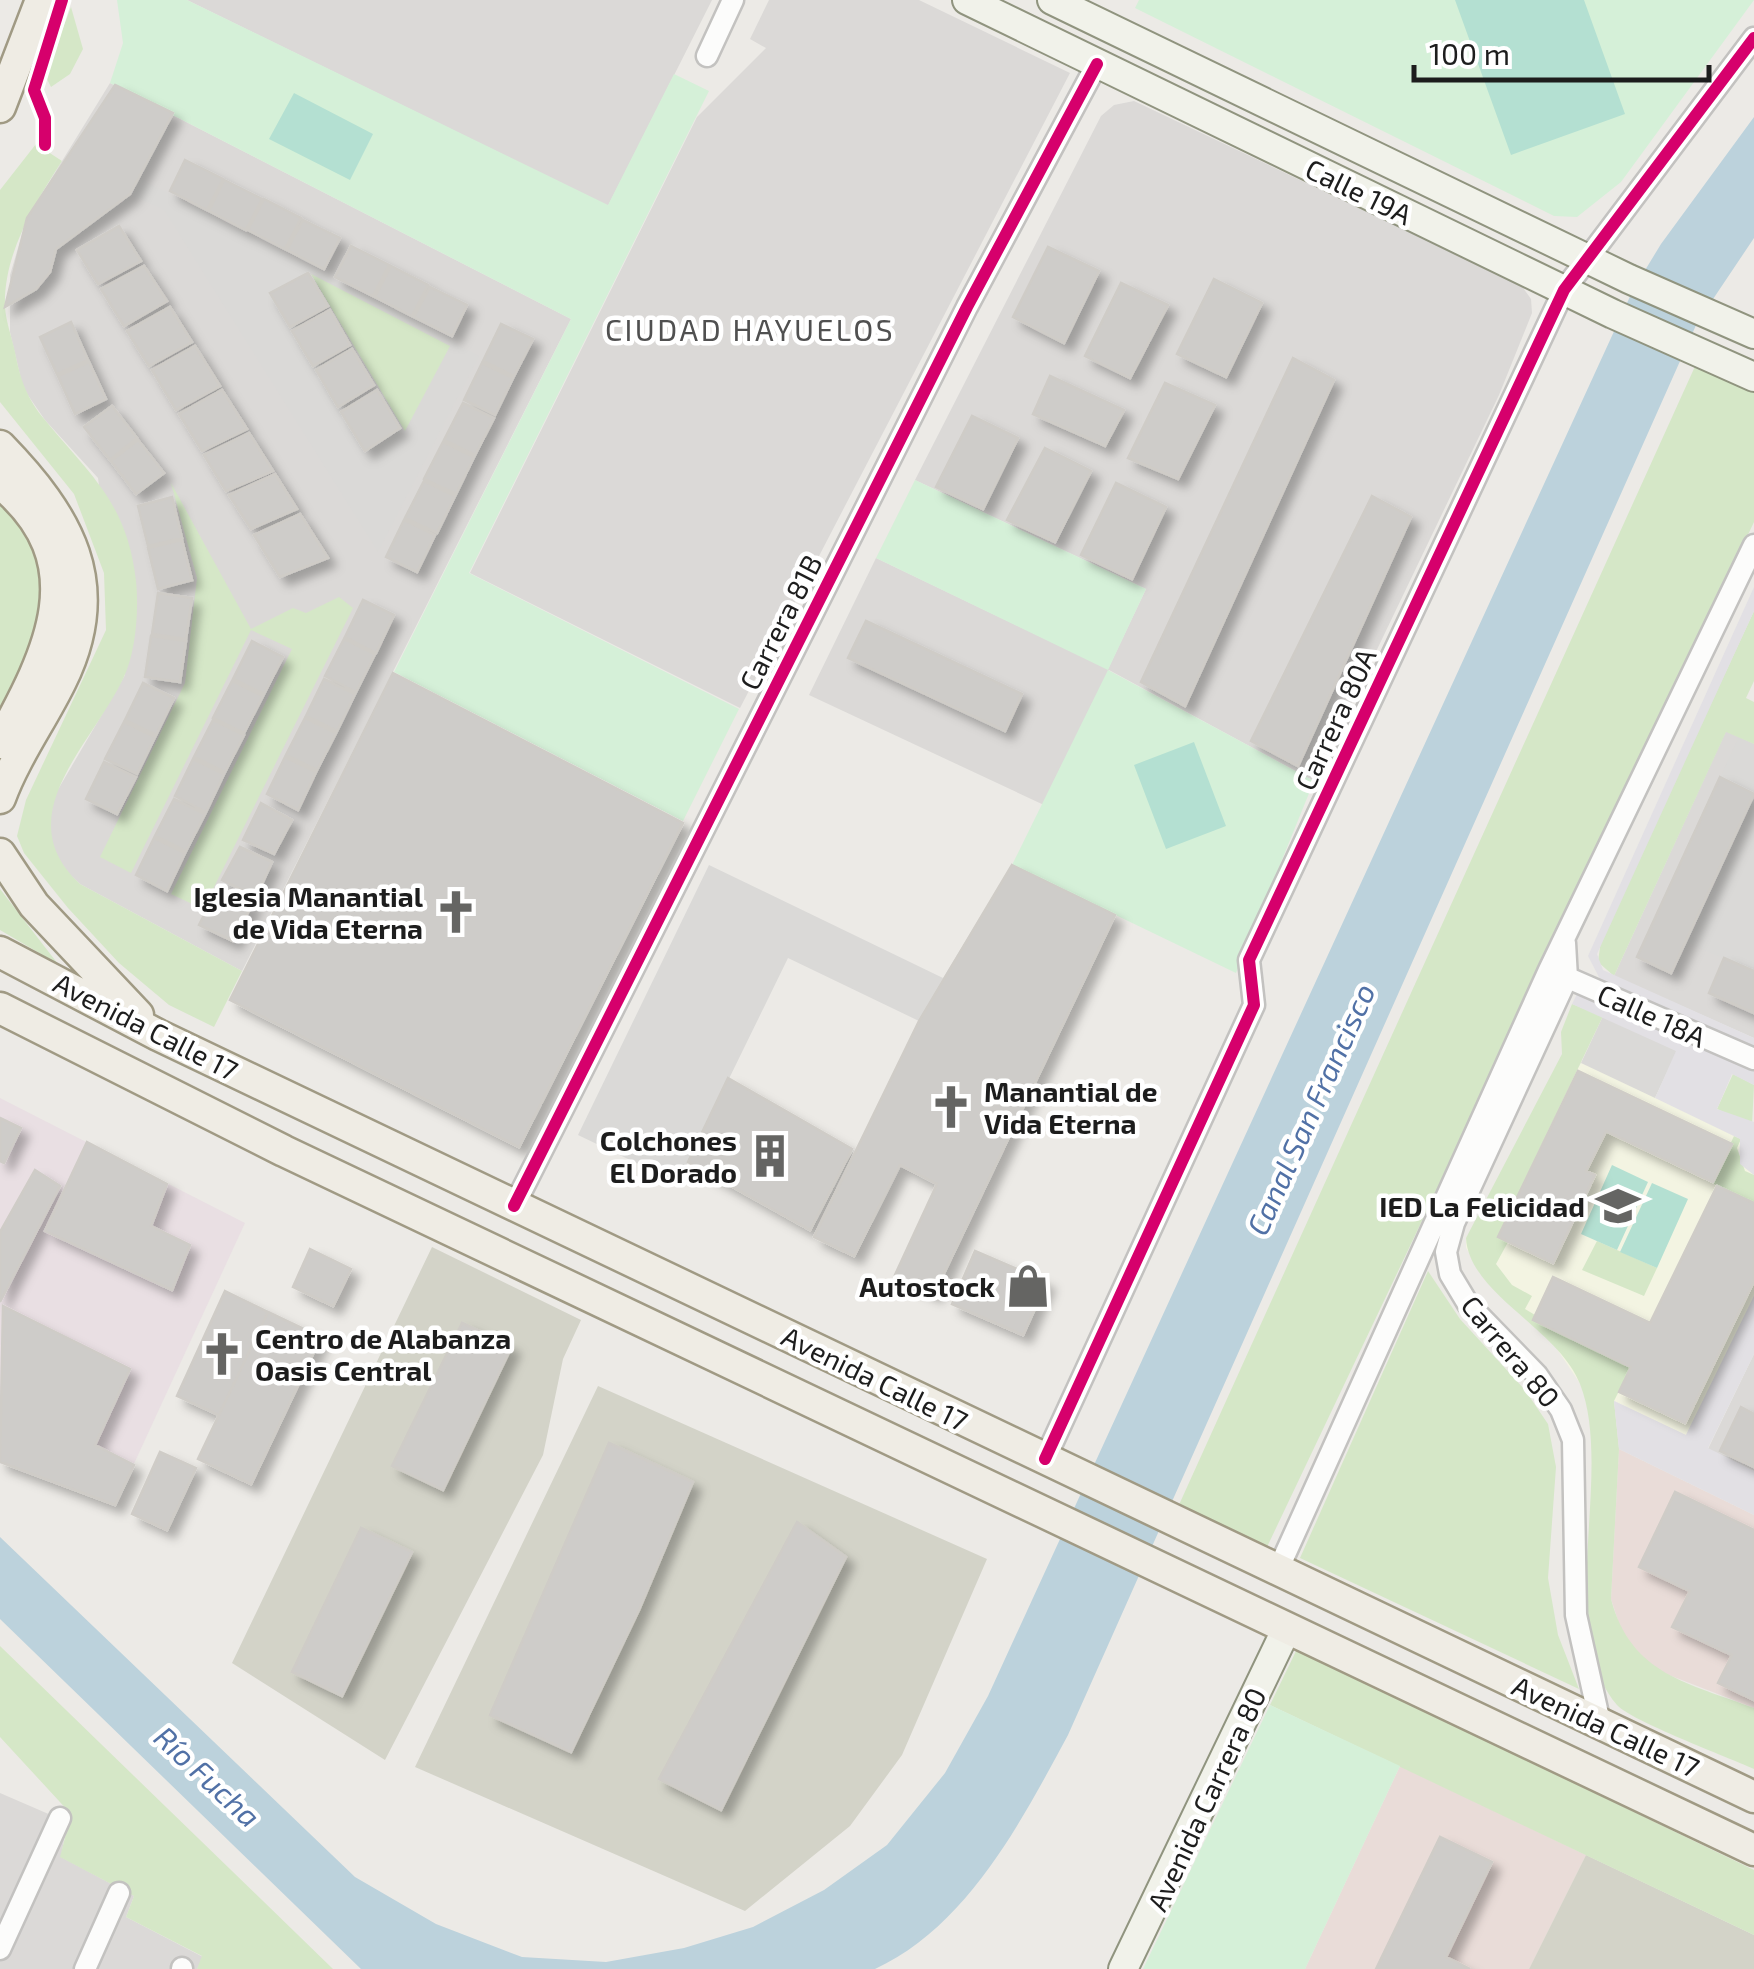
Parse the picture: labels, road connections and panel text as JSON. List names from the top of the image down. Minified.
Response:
{"streets":{"main road":["Avenida Calle 17"],"street":["Calle 19A","Carrera 81B","Carrera 80A","Calle 18A","Carrera 80","Avenida Carrera 80"]},"crossings":[["Calle 19A","Carrera 81B"],["Calle 19A","Carrera 80A"],["Carrera 81B","Avenida Calle 17"],["Carrera 80A","Avenida Calle 17"],["Calle 18A","Carrera 80"],["Avenida Calle 17","Carrera 80"],["Avenida Calle 17","Avenida Carrera 80"]],"districts":["CIUDAD HAYUELOS"],"water":["Canal San Francisco","Río Fucha"],"places":{"church":["Iglesia Manantial de Vida Eterna","Manantial de Vida Eterna","Centro de Alabanza Oasis Central"],"building":["Colchones El Dorado"],"school or university":["IED La Felicidad"],"shop":["Autostock"]},"scale_bar":"100 m"}
